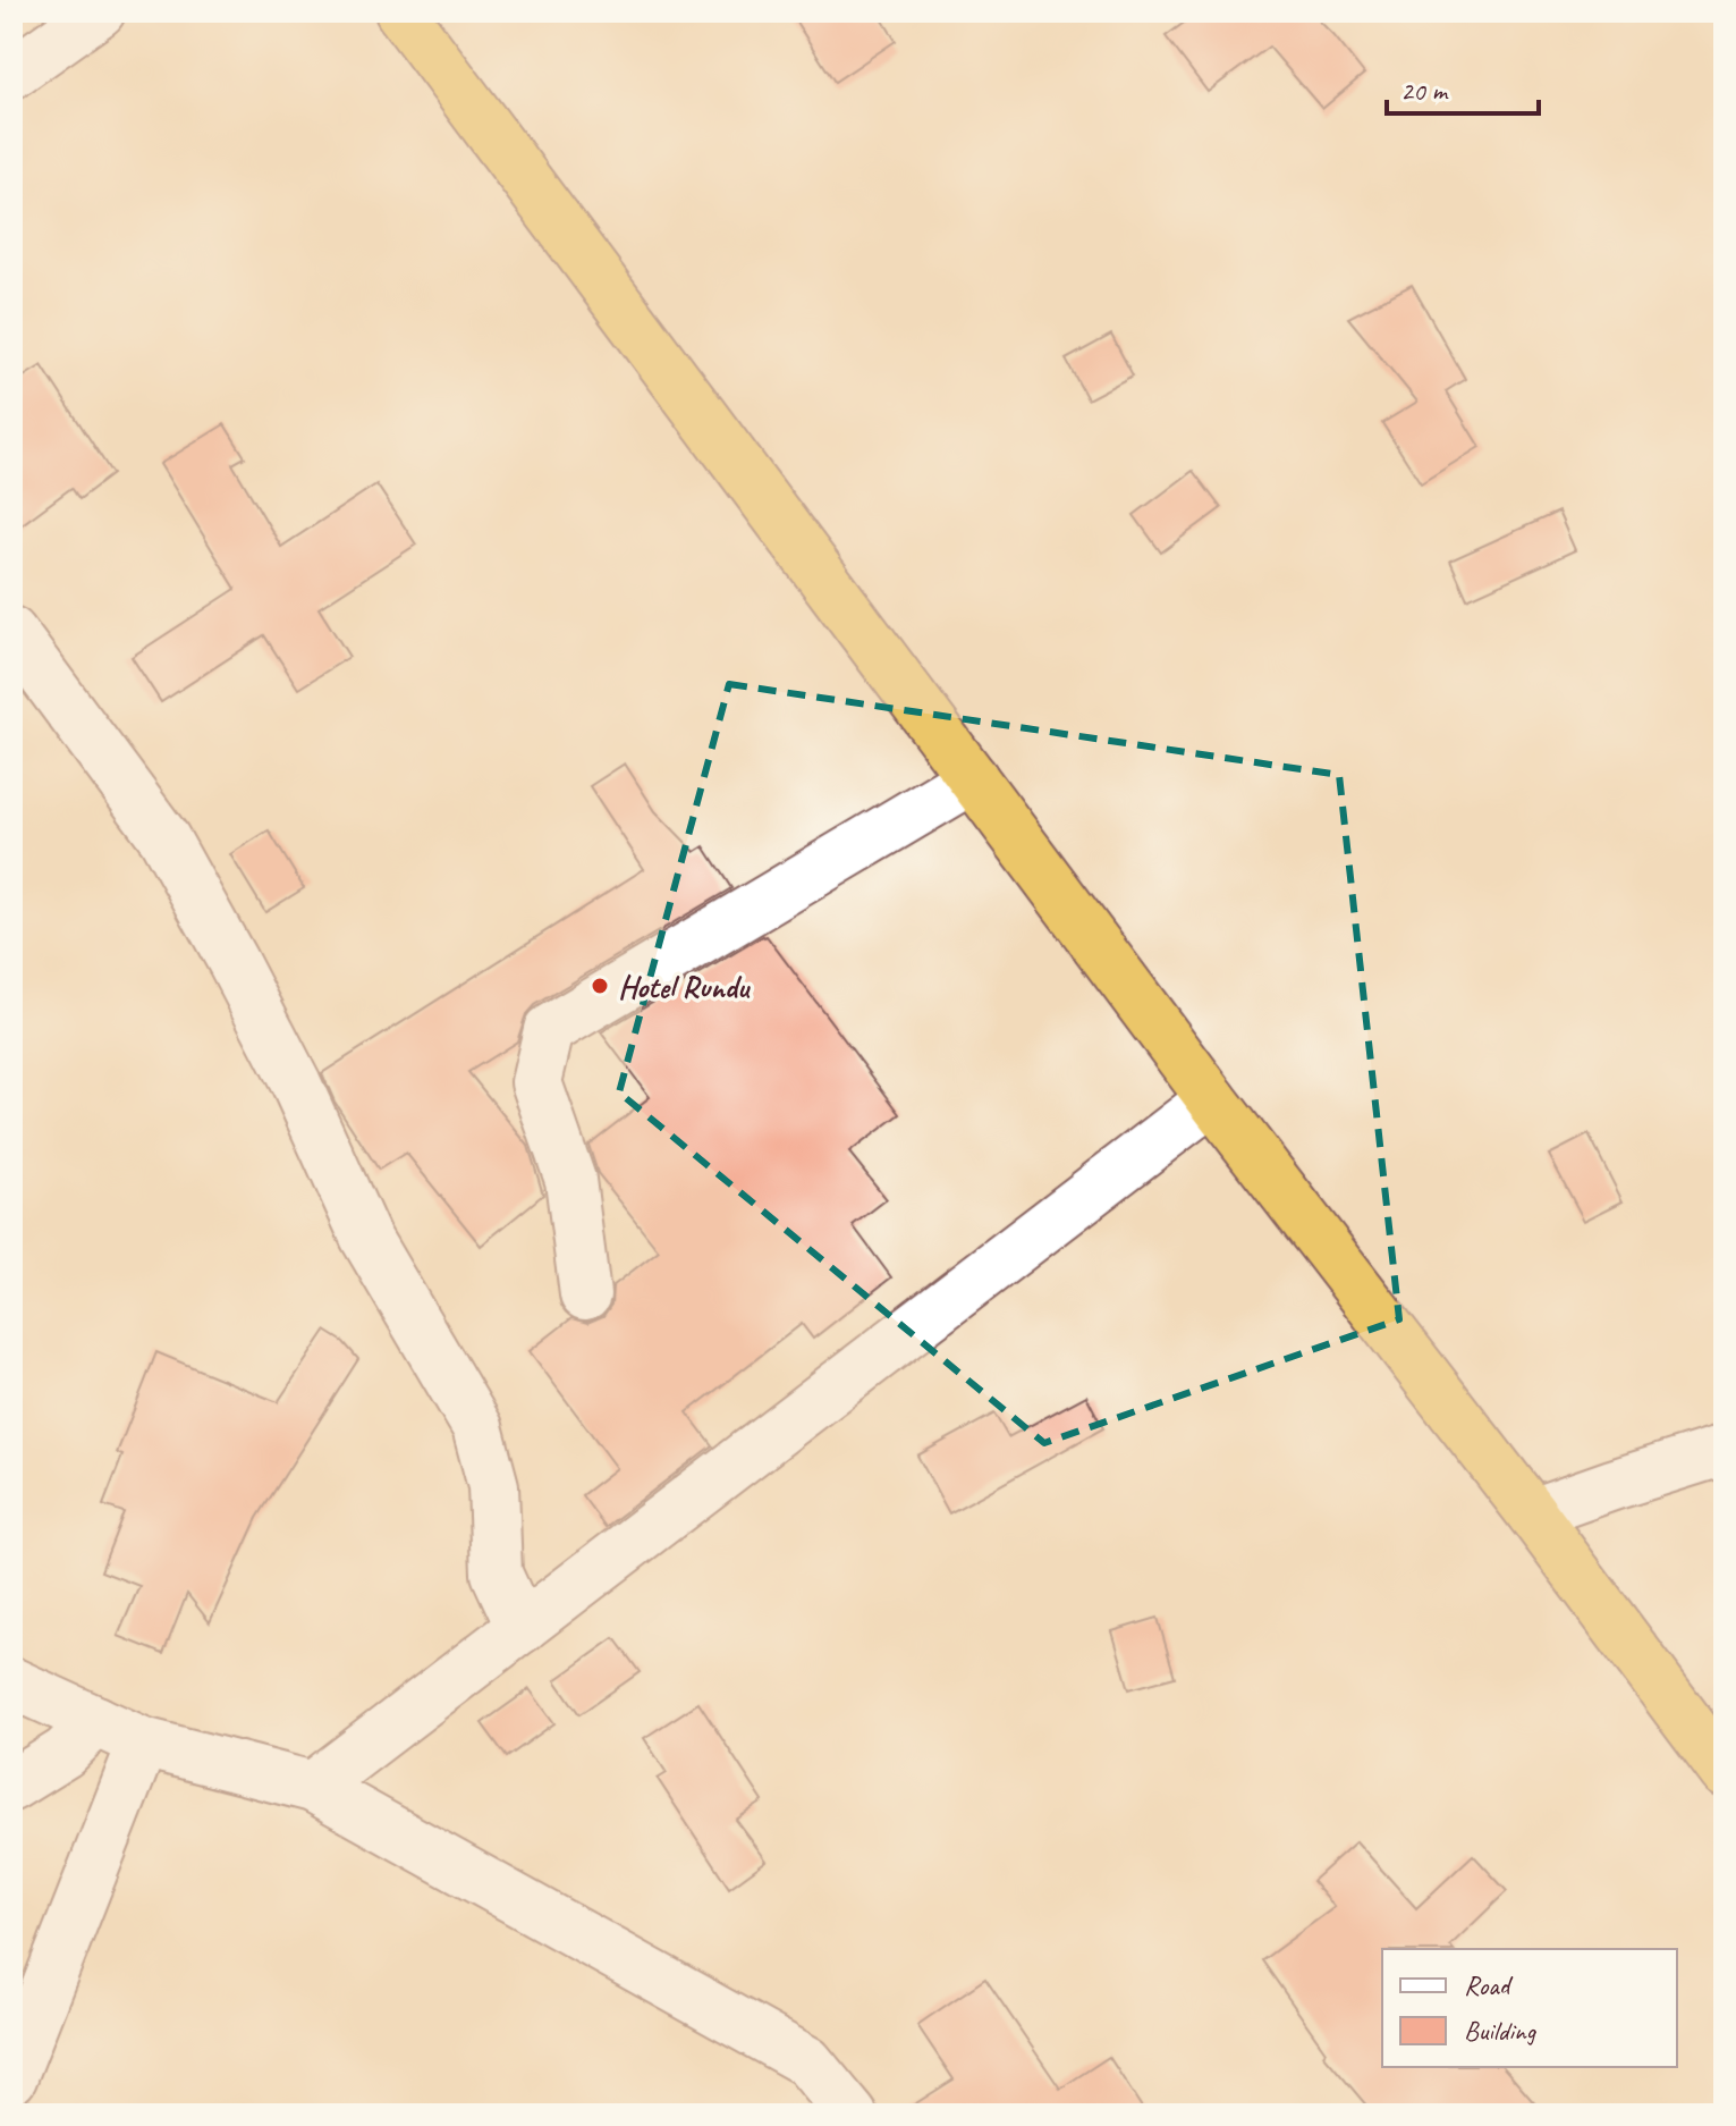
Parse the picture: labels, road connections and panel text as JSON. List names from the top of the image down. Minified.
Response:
{"places":["Hotel Rundu"],"legend":["Road","Building"],"scale_bar":"20 m"}
